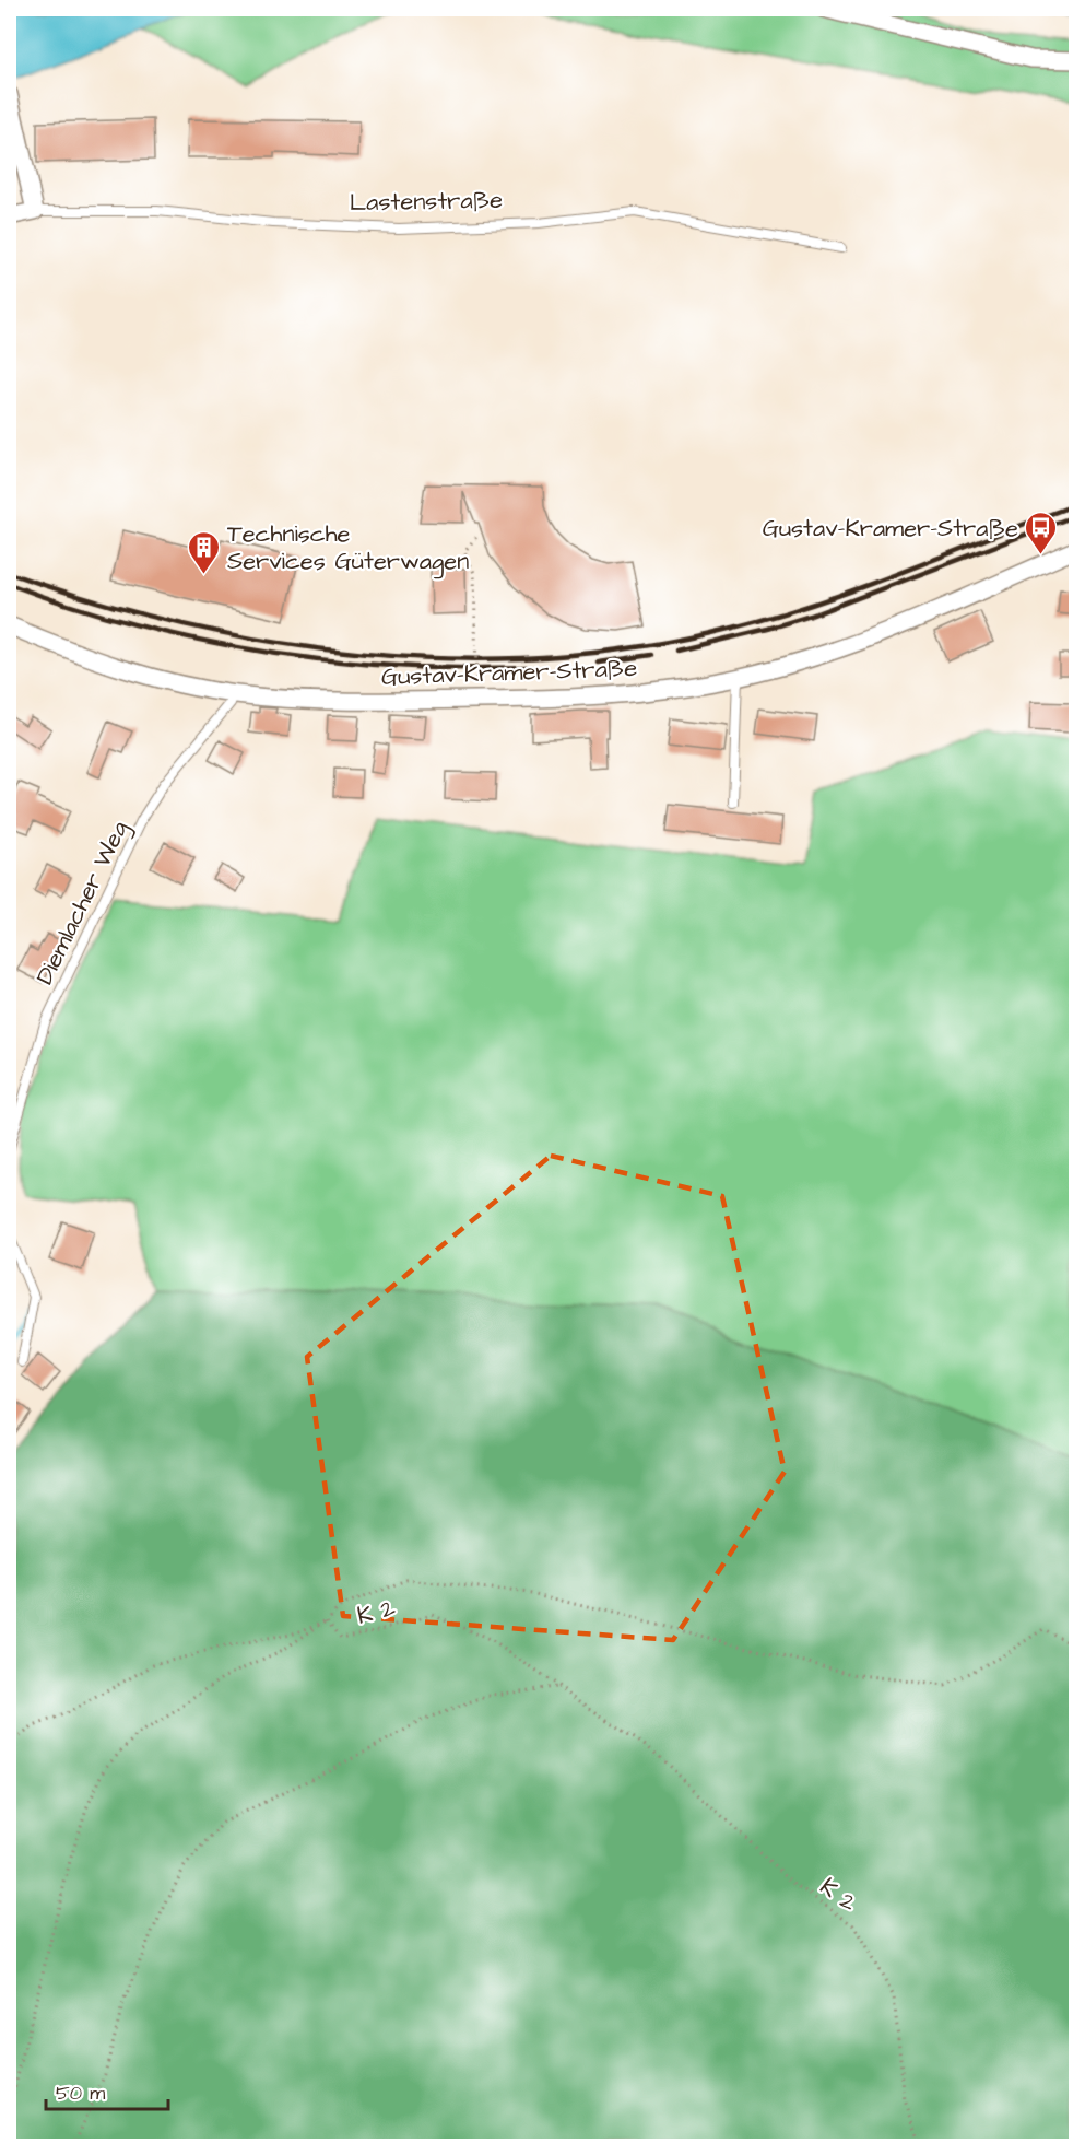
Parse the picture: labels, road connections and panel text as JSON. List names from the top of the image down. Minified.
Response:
{"streets":{"street":["Lastenstraße","Gustav-Kramer-Straße"],"lane":["Diemlacher Weg"],"path":["K 2"]},"crossings":[["Gustav-Kramer-Straße","Diemlacher Weg"]],"places":{"bus stop":["Gustav-Kramer-Straße"],"building":["Technische Services Güterwagen"]},"scale_bar":"50 m"}
